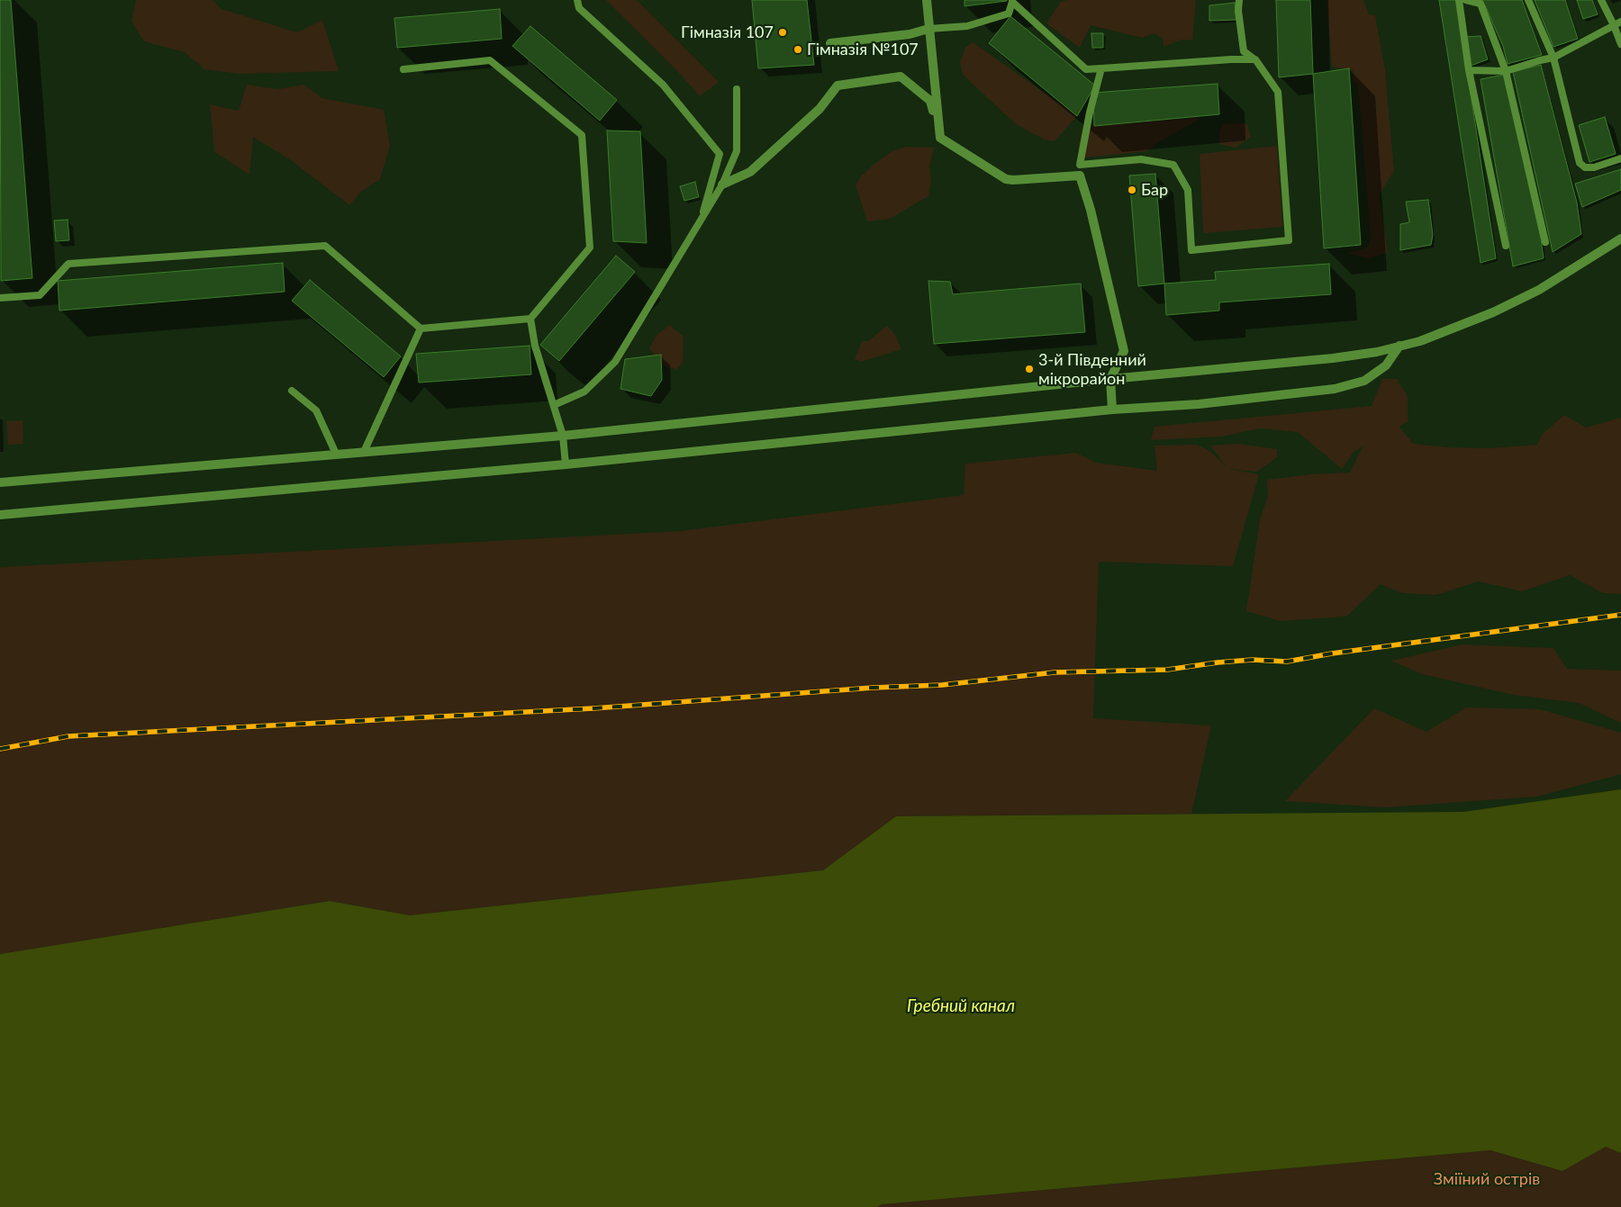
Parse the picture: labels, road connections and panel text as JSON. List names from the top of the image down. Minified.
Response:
{"water":["Гребний канал"],"parks":["Зміїний острів"],"places":["Гімназія 107","Гімназія №107","Бар","3-й Південний мікрорайон"]}
